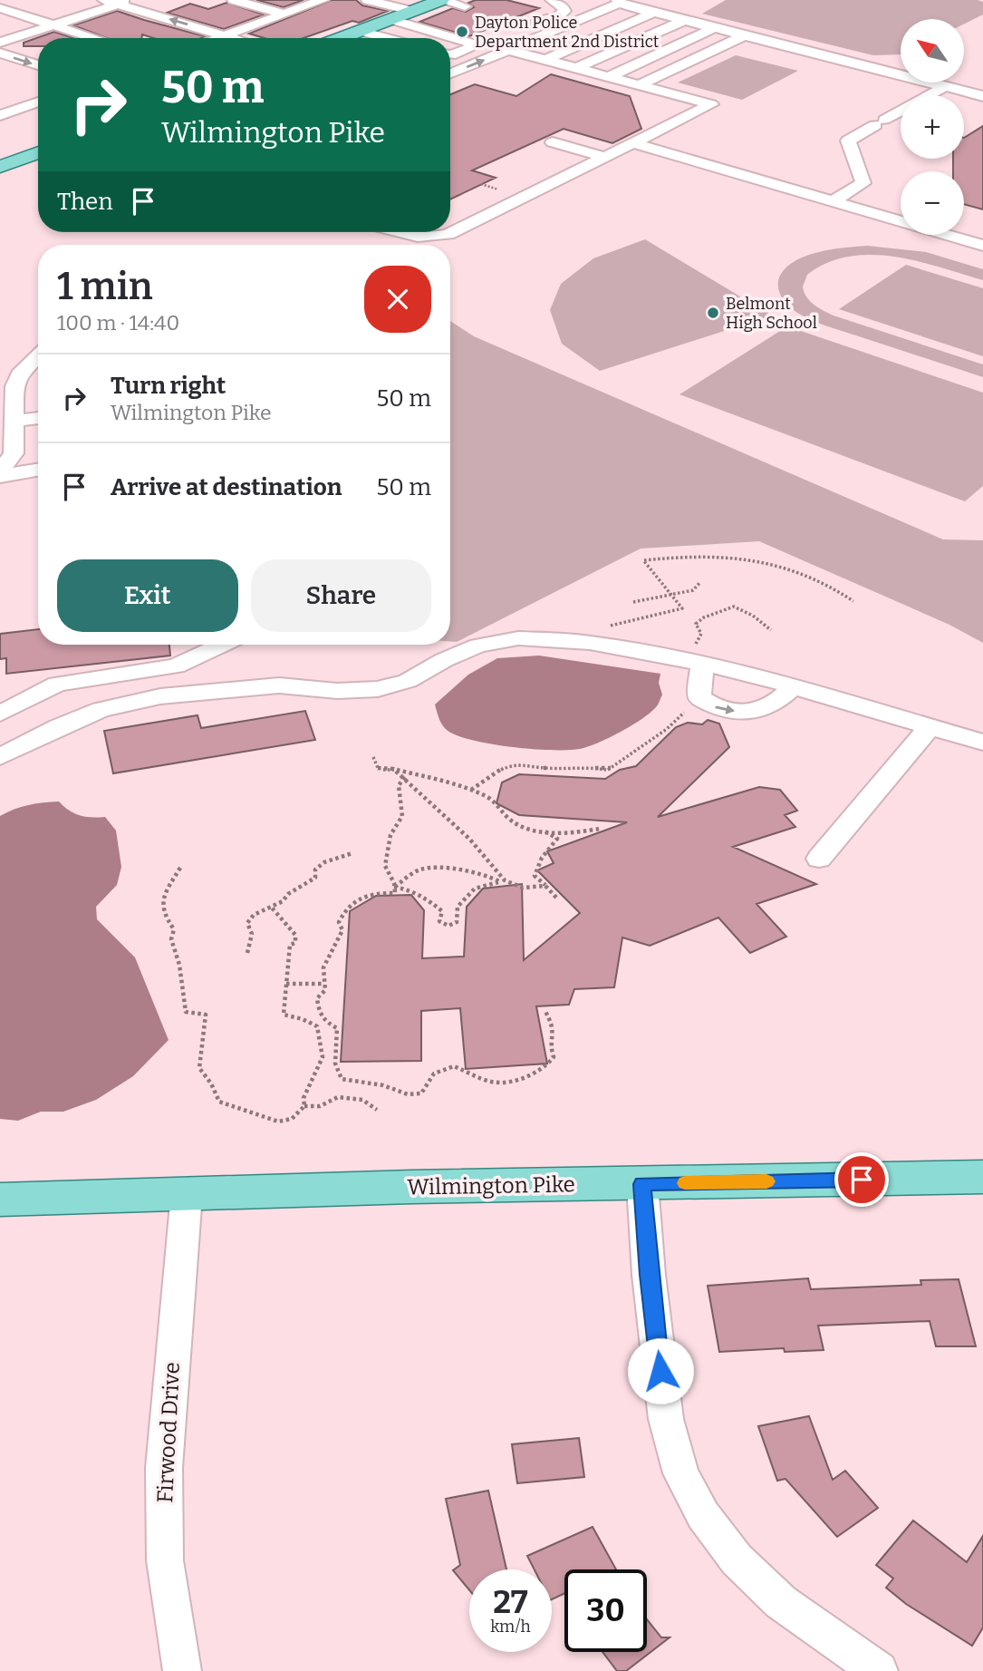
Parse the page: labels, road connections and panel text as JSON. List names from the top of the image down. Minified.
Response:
{"streets":{"main road":["Wilmington Pike"],"street":["Firwood Drive"]},"crossings":[["Wilmington Pike","Firwood Drive"]],"places":["Dayton Police Department 2nd District","Belmont High School"],"north":"top left","page":{"map_buttons":["+","−"],"turn":["50 m","Wilmington Pike"],"then":"Then","heading":["1 min","100 m · 14:40"],"list":[{"name":"Turn right","note":"Wilmington Pike","value":"50 m"},{"name":"Arrive at destination","value":"50 m"}],"buttons":["Exit","Share"],"speed":"27 km/h","limit":"30"}}
